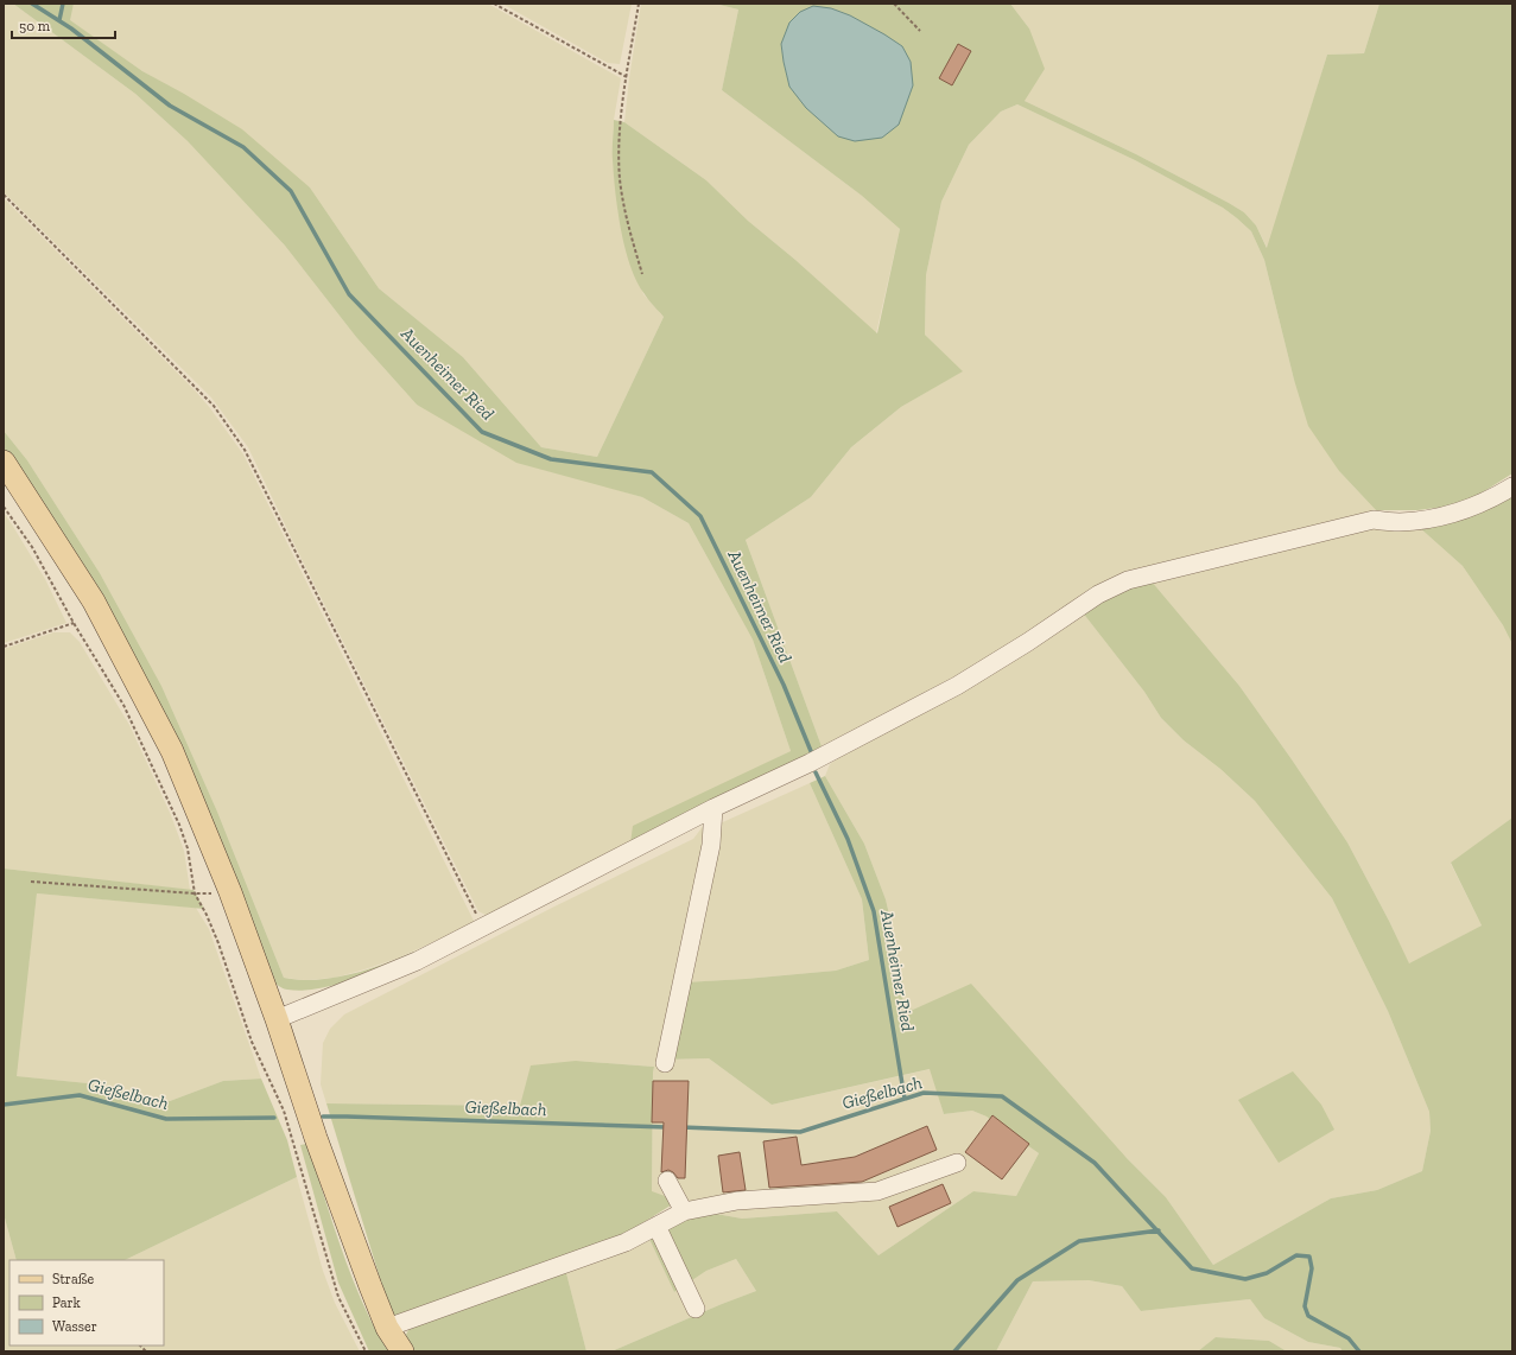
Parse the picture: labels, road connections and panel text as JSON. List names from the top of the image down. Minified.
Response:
{"water":["Auenheimer Ried","Gießelbach"],"legend":["Straße","Park","Wasser"],"scale_bar":"50 m"}
